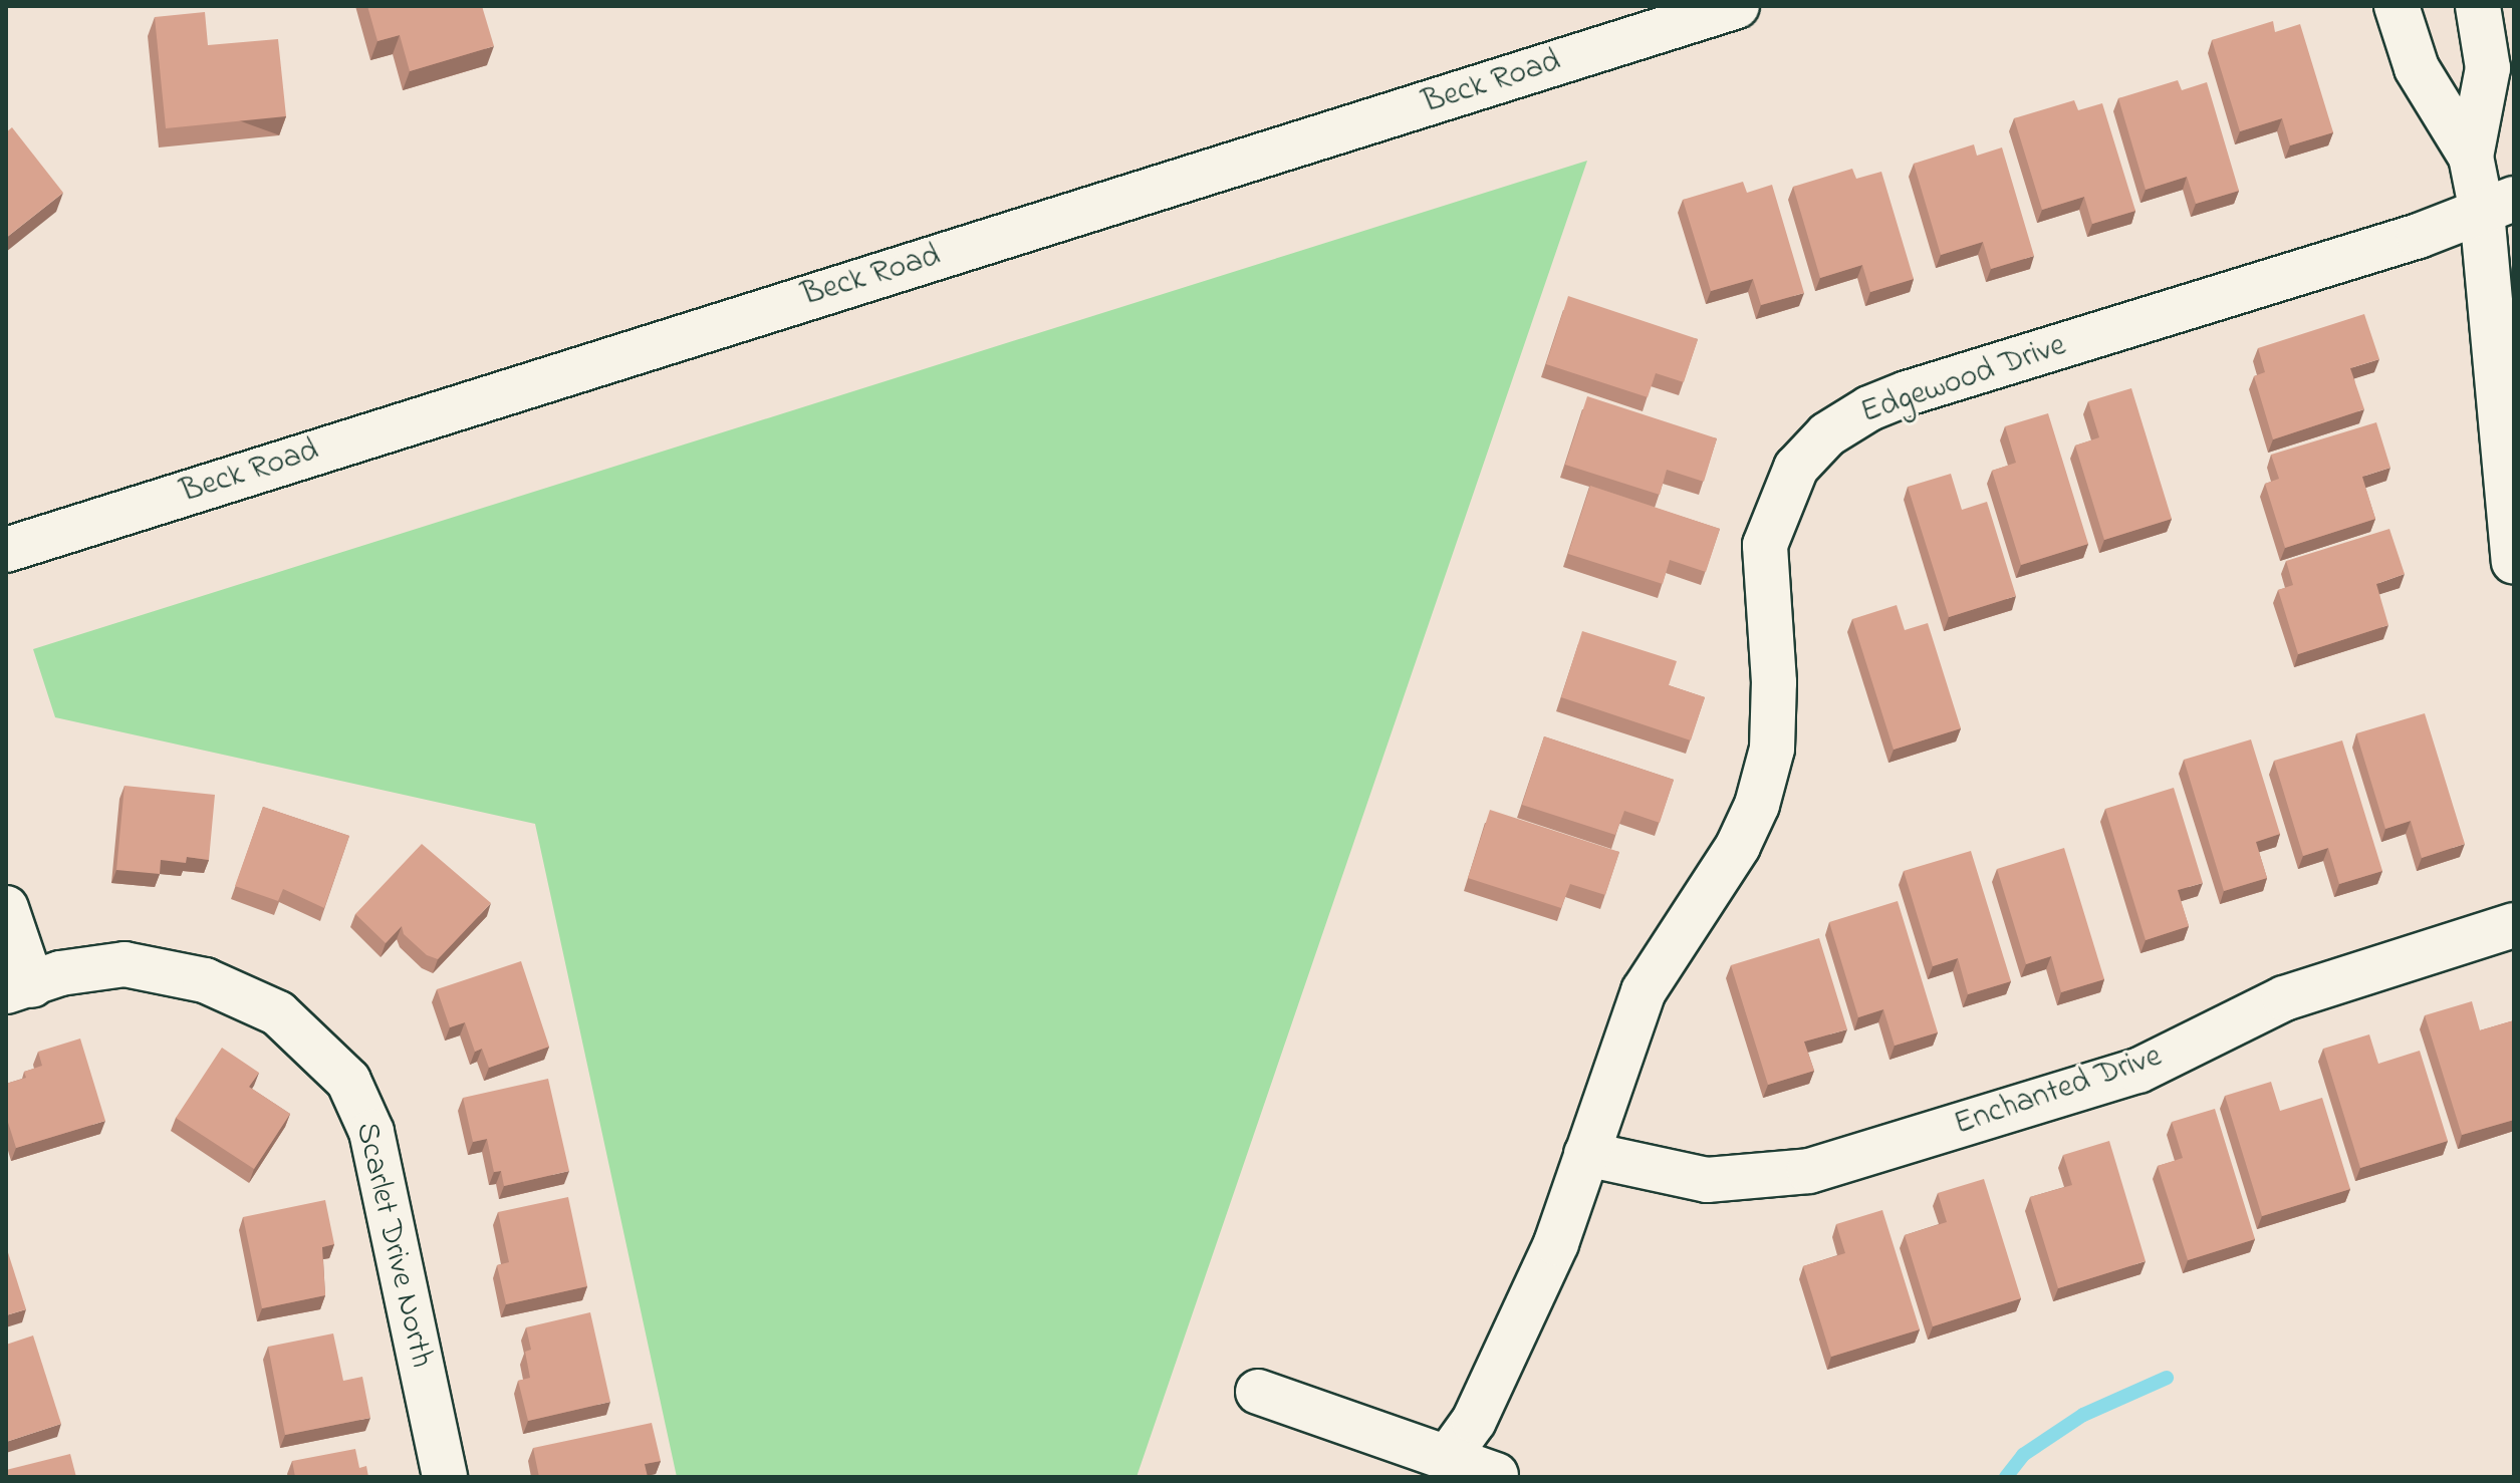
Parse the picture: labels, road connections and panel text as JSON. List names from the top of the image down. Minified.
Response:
{"streets":{"street":["Beck Road","Edgewood Drive","Enchanted Drive","Scarlet Drive North"]},"crossings":[["Edgewood Drive","Enchanted Drive"]]}
